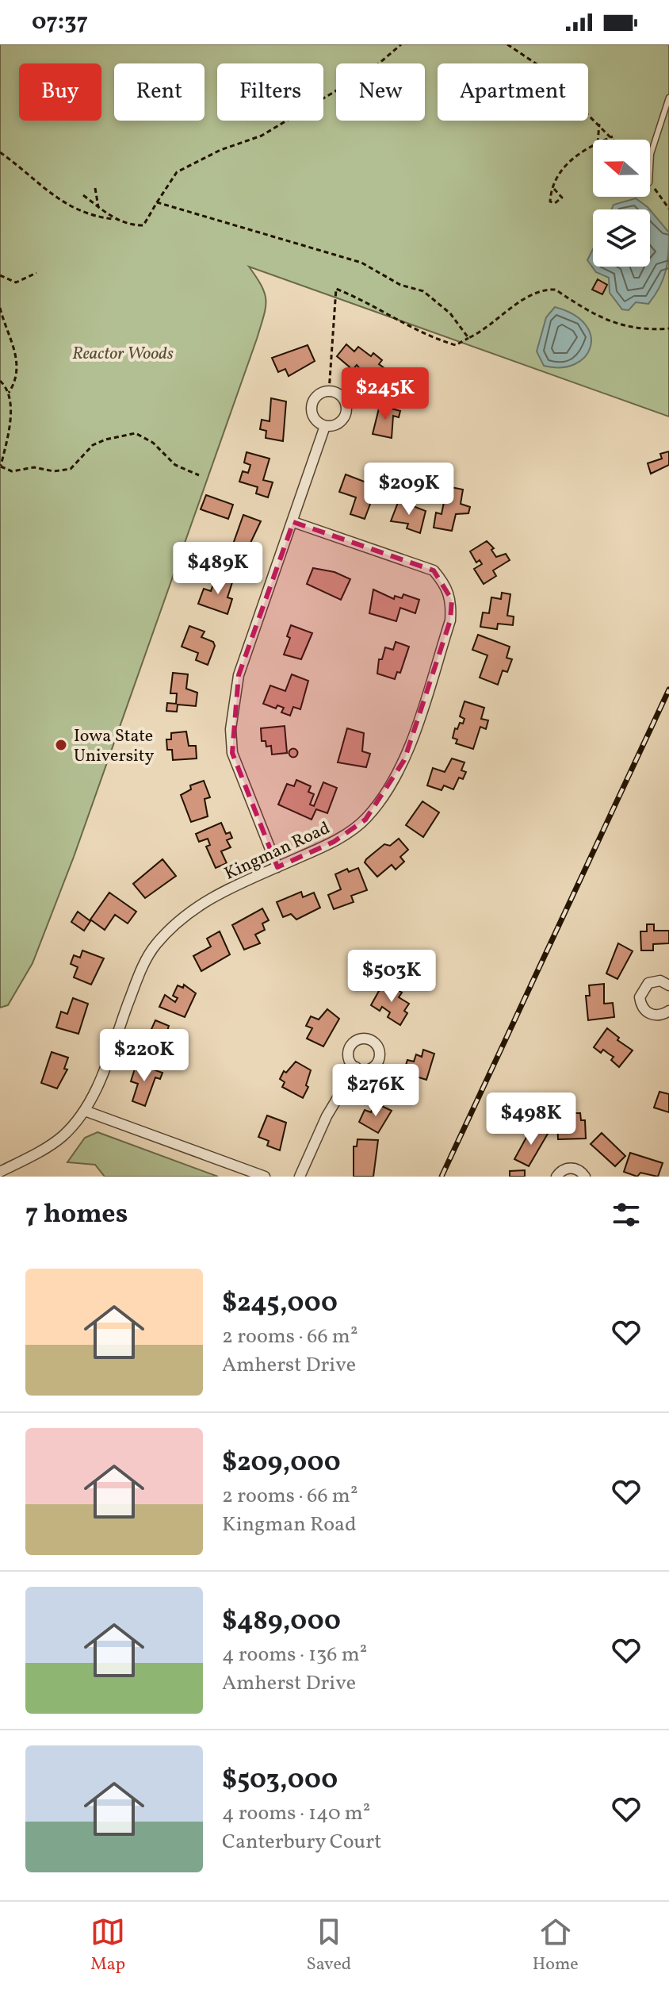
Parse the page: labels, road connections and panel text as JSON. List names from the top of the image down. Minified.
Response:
{"streets":{"street":["Kingman Road"]},"parks":["Reactor Woods"],"places":["Iowa State University"],"north":"left","page":{"status":"07:37","chip":["Buy","Rent","Filters","New","Apartment"],"price":["$245K","$209K","$489K","$503K","$220K","$276K","$498K"],"heading":"7 homes","list":[{"name":"$245,000","note":"2 rooms · 66 m² · Amherst Drive"},{"name":"$209,000","note":"2 rooms · 66 m² · Kingman Road"},{"name":"$489,000","note":"4 rooms · 136 m² · Amherst Drive"},{"name":"$503,000","note":"4 rooms · 140 m² · Canterbury Court"}],"tabs":["Map","Saved","Home"]}}
